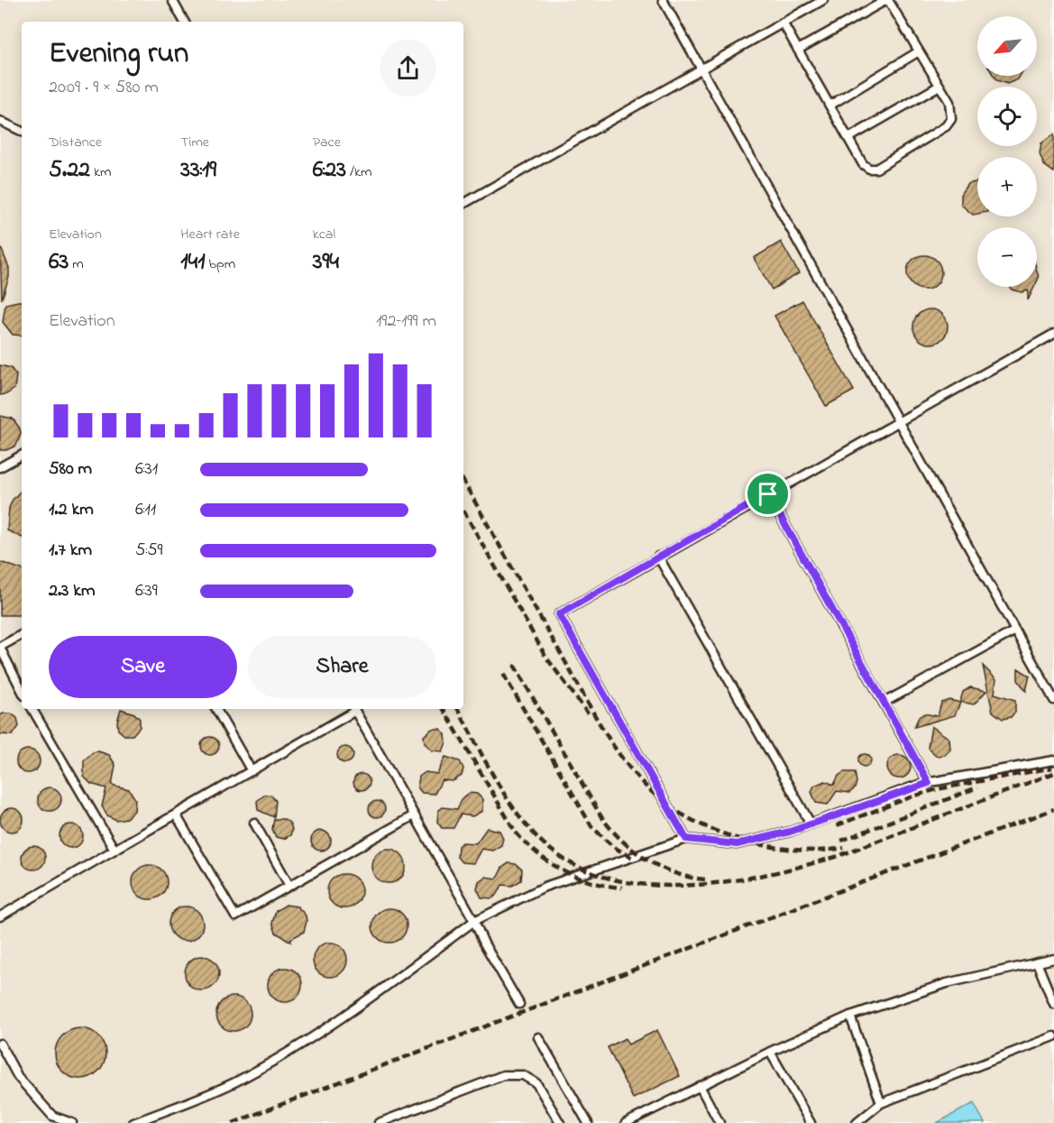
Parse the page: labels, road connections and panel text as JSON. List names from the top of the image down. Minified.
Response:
{"north":"bottom left","page":{"map_buttons":["+","−"],"heading":["Evening run","20:09 · 9 × 580 m"],"stats":[["Distance","5.22 km"],["Time","33:19"],["Pace","6:23 /km"],["Elevation","63 m"],["Heart rate","141 bpm"],["kcal","394"]],"chart":["Elevation","192–199 m"],"list":[{"name":"580 m","note":"6:31"},{"name":"1.2 km","note":"6:11"},{"name":"1.7 km","note":"5:59"},{"name":"2.3 km","note":"6:39"}],"buttons":["Save","Share"]}}
